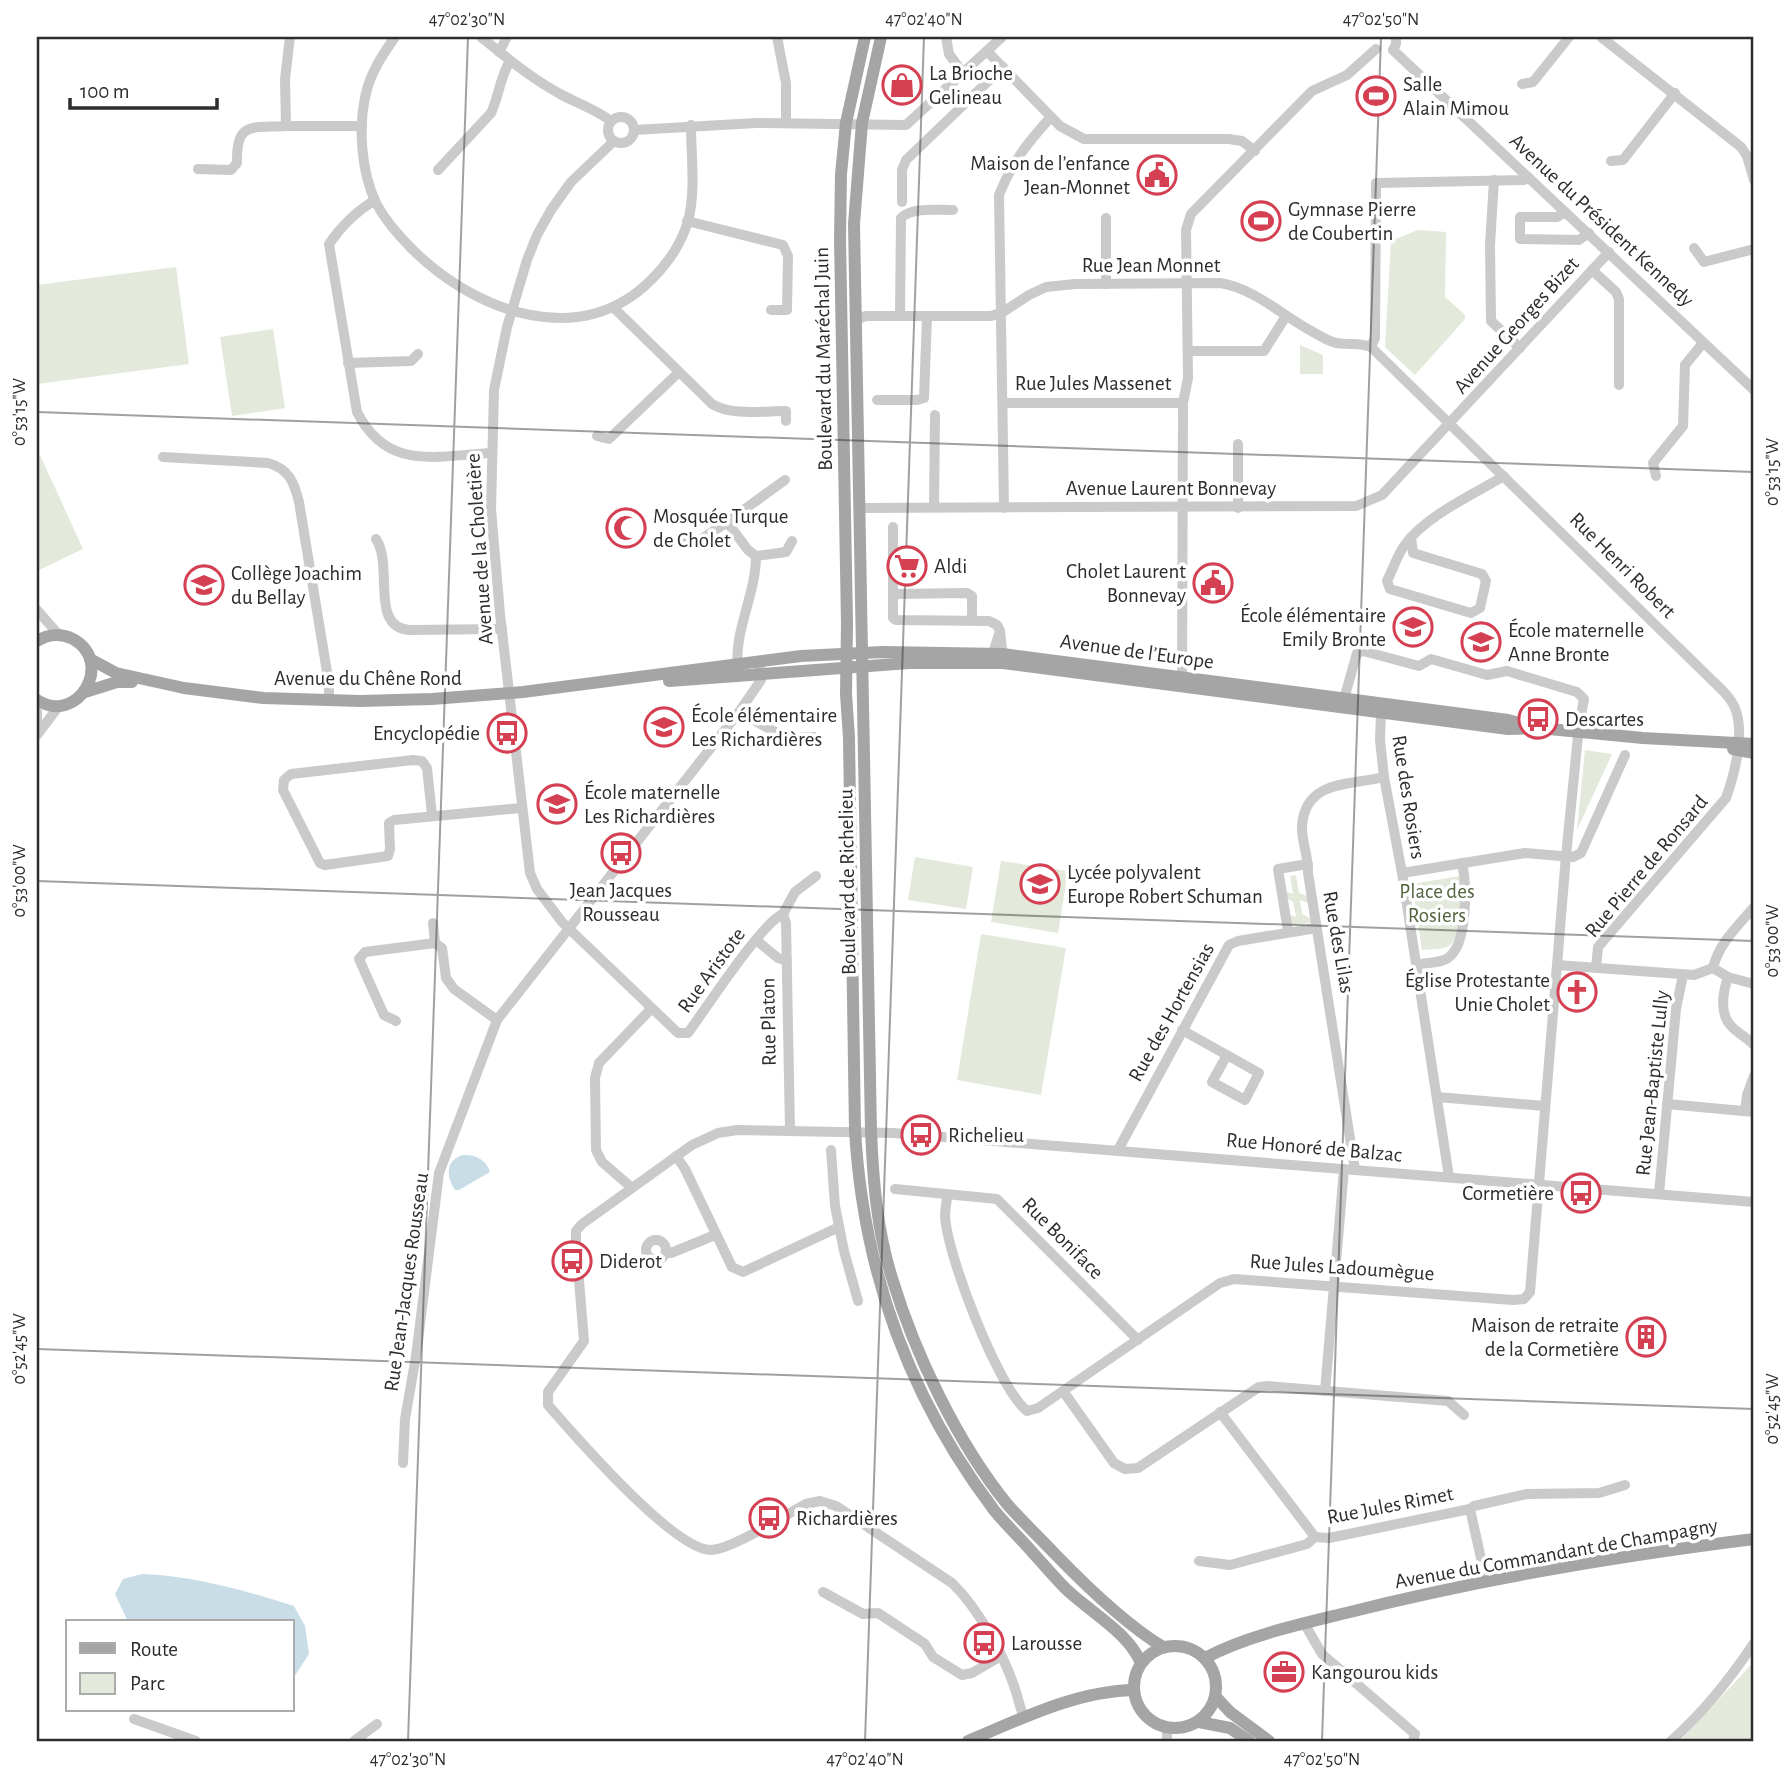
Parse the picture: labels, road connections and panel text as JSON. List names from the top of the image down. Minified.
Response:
{"streets":{"main road":["Boulevard du Maréchal Juin","Avenue de l’Europe","Avenue du Chêne Rond","Boulevard de Richelieu","Avenue du Commandant de Champagny"],"street":["Avenue du Président Kennedy","Rue Jean Monnet","Avenue Georges Bizet","Rue Jules Massenet","Avenue Laurent Bonnevay","Avenue de la Choletière","Rue Henri Robert","Rue des Rosiers","Rue Pierre de Ronsard","Rue des Lilas","Rue Aristote","Rue des Hortensias","Rue Platon","Rue Jean-Baptiste Lully","Rue Honoré de Balzac","Rue Boniface","Rue Jules Ladoumègue","Rue Jean-Jacques Rousseau","Rue Jules Rimet"]},"crossings":[["Avenue du Président Kennedy","Avenue Georges Bizet"],["Rue Jean Monnet","Boulevard du Maréchal Juin"],["Avenue Georges Bizet","Avenue Laurent Bonnevay"],["Avenue Georges Bizet","Rue Henri Robert"],["Boulevard du Maréchal Juin","Avenue Laurent Bonnevay"],["Boulevard du Maréchal Juin","Avenue de la Choletière"],["Boulevard du Maréchal Juin","Avenue de l’Europe"],["Boulevard du Maréchal Juin","Avenue du Chêne Rond"],["Boulevard du Maréchal Juin","Boulevard de Richelieu"],["Avenue Laurent Bonnevay","Rue Henri Robert"],["Avenue de la Choletière","Avenue du Chêne Rond"],["Avenue de la Choletière","Rue Aristote"],["Rue Henri Robert","Avenue de l’Europe"],["Rue Henri Robert","Rue Pierre de Ronsard"],["Avenue de l’Europe","Avenue du Chêne Rond"],["Avenue de l’Europe","Rue des Rosiers"],["Avenue de l’Europe","Rue Pierre de Ronsard"],["Avenue de l’Europe","Boulevard de Richelieu"],["Avenue du Chêne Rond","Boulevard de Richelieu"],["Avenue du Chêne Rond","Rue Jean-Jacques Rousseau"],["Rue des Rosiers","Rue des Lilas"],["Rue des Rosiers","Rue Honoré de Balzac"],["Boulevard de Richelieu","Rue Honoré de Balzac"],["Boulevard de Richelieu","Avenue du Commandant de Champagny"],["Rue des Lilas","Rue des Hortensias"],["Rue des Lilas","Rue Honoré de Balzac"],["Rue des Lilas","Rue Jules Ladoumègue"],["Rue Aristote","Rue Platon"],["Rue Aristote","Rue Jean-Jacques Rousseau"],["Rue des Hortensias","Rue Honoré de Balzac"],["Rue Jean-Baptiste Lully","Rue Honoré de Balzac"],["Rue Honoré de Balzac","Rue Jules Ladoumègue"],["Rue Boniface","Rue Jules Ladoumègue"],["Rue Jules Rimet","Avenue du Commandant de Champagny"]],"parks":["Place des Rosiers"],"places":{"shop":["La Brioche Gelineau"],"sports":["Salle Alain Mimou","Gymnase Pierre de Coubertin"],"public building":["Maison de l’enfance Jean-Monnet","Cholet Laurent Bonnevay"],"mosque":["Mosquée Turque de Cholet"],"supermarket":["Aldi"],"school or university":["Collège Joachim du Bellay","École élémentaire Emily Bronte","École maternelle Anne Bronte","École élémentaire Les Richardières","École maternelle Les Richardières","Lycée polyvalent Europe Robert Schuman"],"bus stop":["Descartes","Encyclopédie","Jean Jacques Rousseau","Richelieu","Cormetière","Diderot","Richardières","Larousse"],"church":["Église Protestante Unie Cholet"],"building":["Maison de retraite de la Cormetière"],"office":["Kangourou kids"]},"legend":["Route","Parc"],"scale_bar":"100 m","coordinates":["47°02'30\"N","47°02'40\"N","47°02'50\"N","0°53'15\"W","0°53'00\"W","0°52'45\"W"]}
